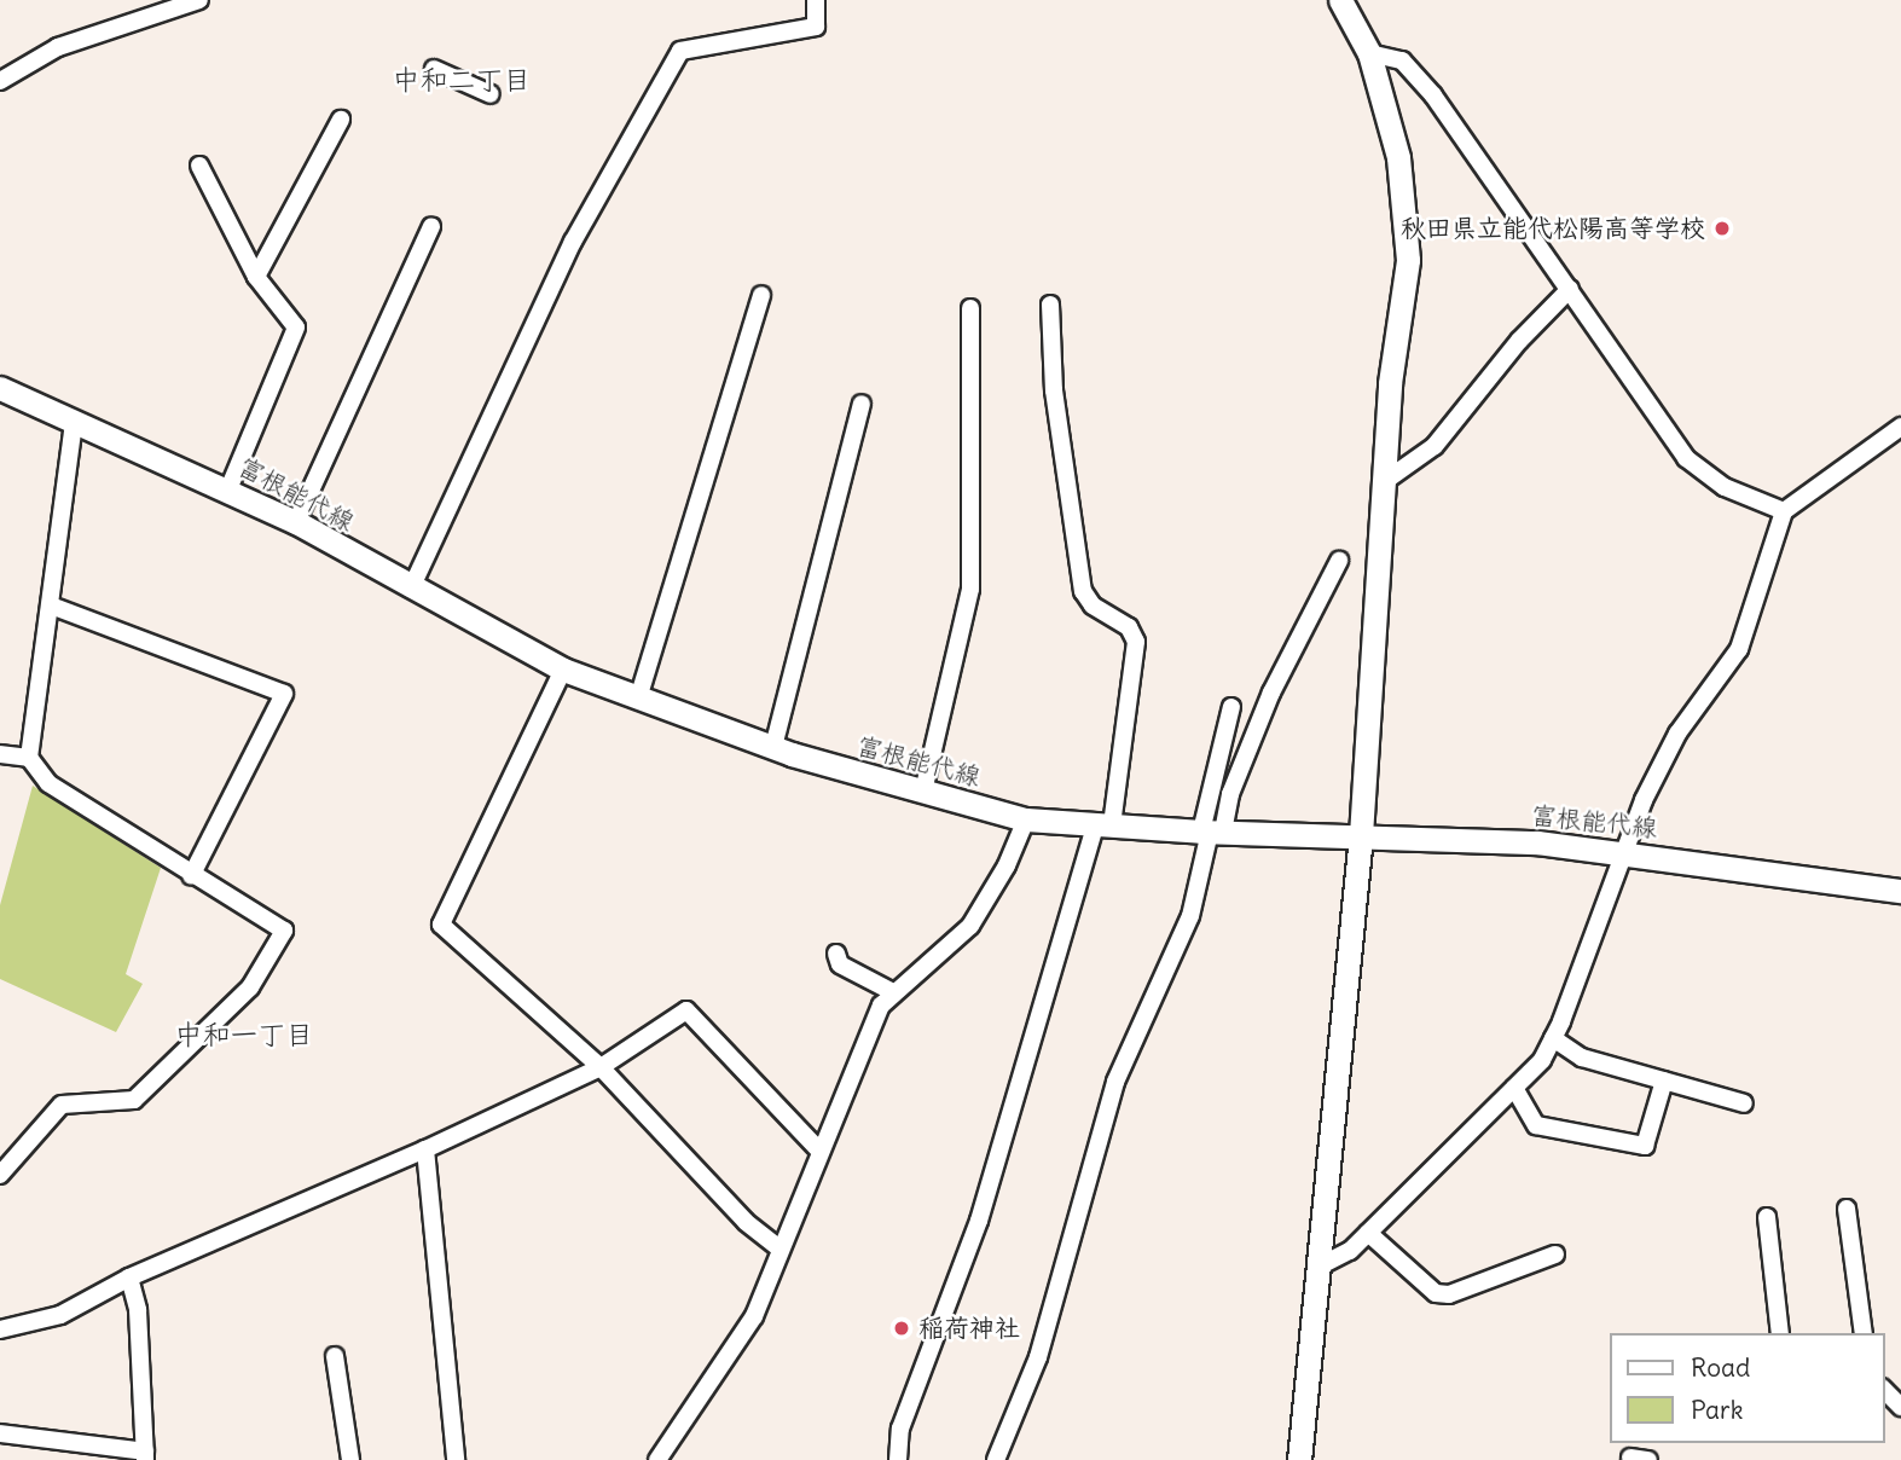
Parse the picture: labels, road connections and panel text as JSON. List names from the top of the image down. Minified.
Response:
{"streets":{"main road":["富根能代線"]},"districts":["中和二丁目","中和一丁目"],"places":["秋田県立能代松陽高等学校","稲荷神社"],"legend":["Road","Park"]}
